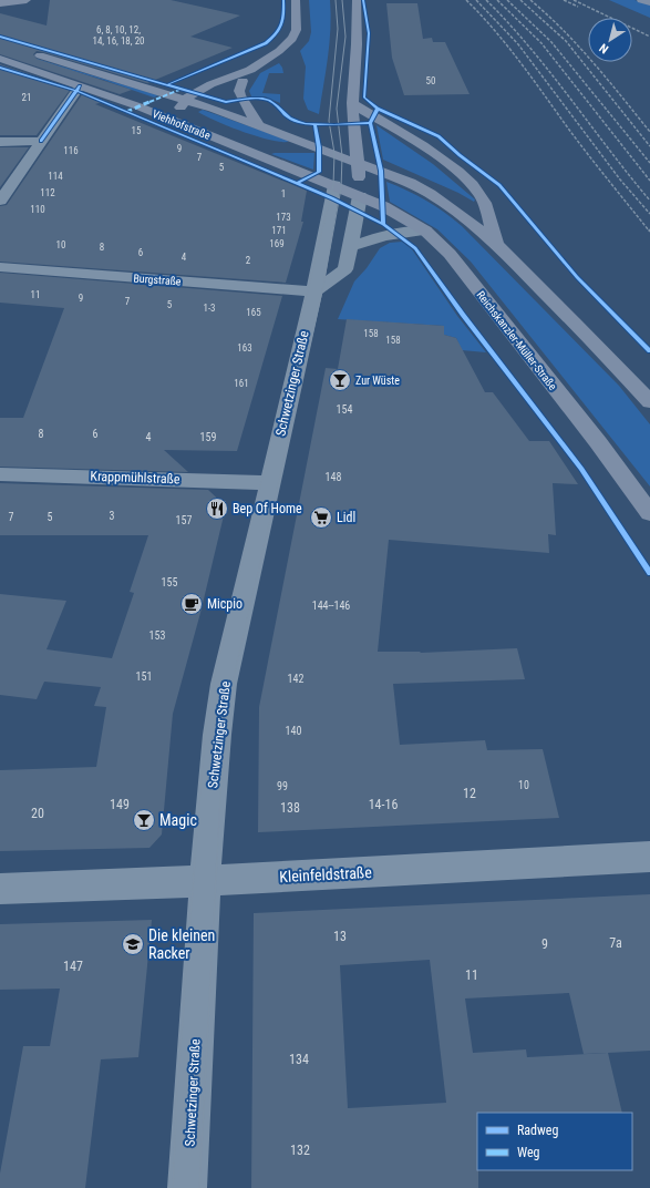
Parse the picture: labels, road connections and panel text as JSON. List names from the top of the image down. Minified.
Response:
{"streets":{"main road":["Viehhofstraße","Reichskanzler-Müller-Straße"],"street":["Burgstraße","Schwetzinger Straße","Krappmühlstraße","Kleinfeldstraße"]},"crossings":[["Viehhofstraße","Reichskanzler-Müller-Straße"],["Viehhofstraße","Schwetzinger Straße"],["Burgstraße","Schwetzinger Straße"],["Schwetzinger Straße","Krappmühlstraße"],["Schwetzinger Straße","Kleinfeldstraße"]],"places":{"bar":["Zur Wüste","Magic"],"restaurant":["Bep Of Home"],"supermarket":["Lidl"],"cafe":["Micpio"],"school or university":["Die kleinen Racker"]},"house_numbers":["6, 8, 10, 12, 14, 16, 18, 20","50","21","15","9","116","7","5","114","112","1","110","173","171","169","10","8","6","4","2","11","9","7","5","1-3","165","158","158","163","161","154","8","6","4","159","148","3","7","5","157","155","144--146","153","151","142","140","10","99","12","149","14-16","138","20","13","7a","9","147","11","134","132"],"legend":["Radweg","Weg"],"north":"bottom left"}
